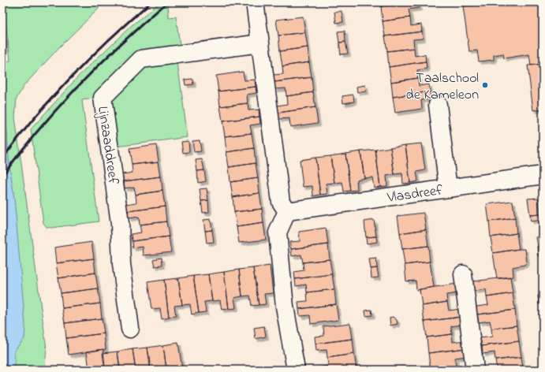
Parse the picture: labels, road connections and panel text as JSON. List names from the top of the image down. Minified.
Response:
{"streets":{"street":["Lijnzaaddreef","Vlasdreef"]},"places":["Taalschool de Kameleon"]}
